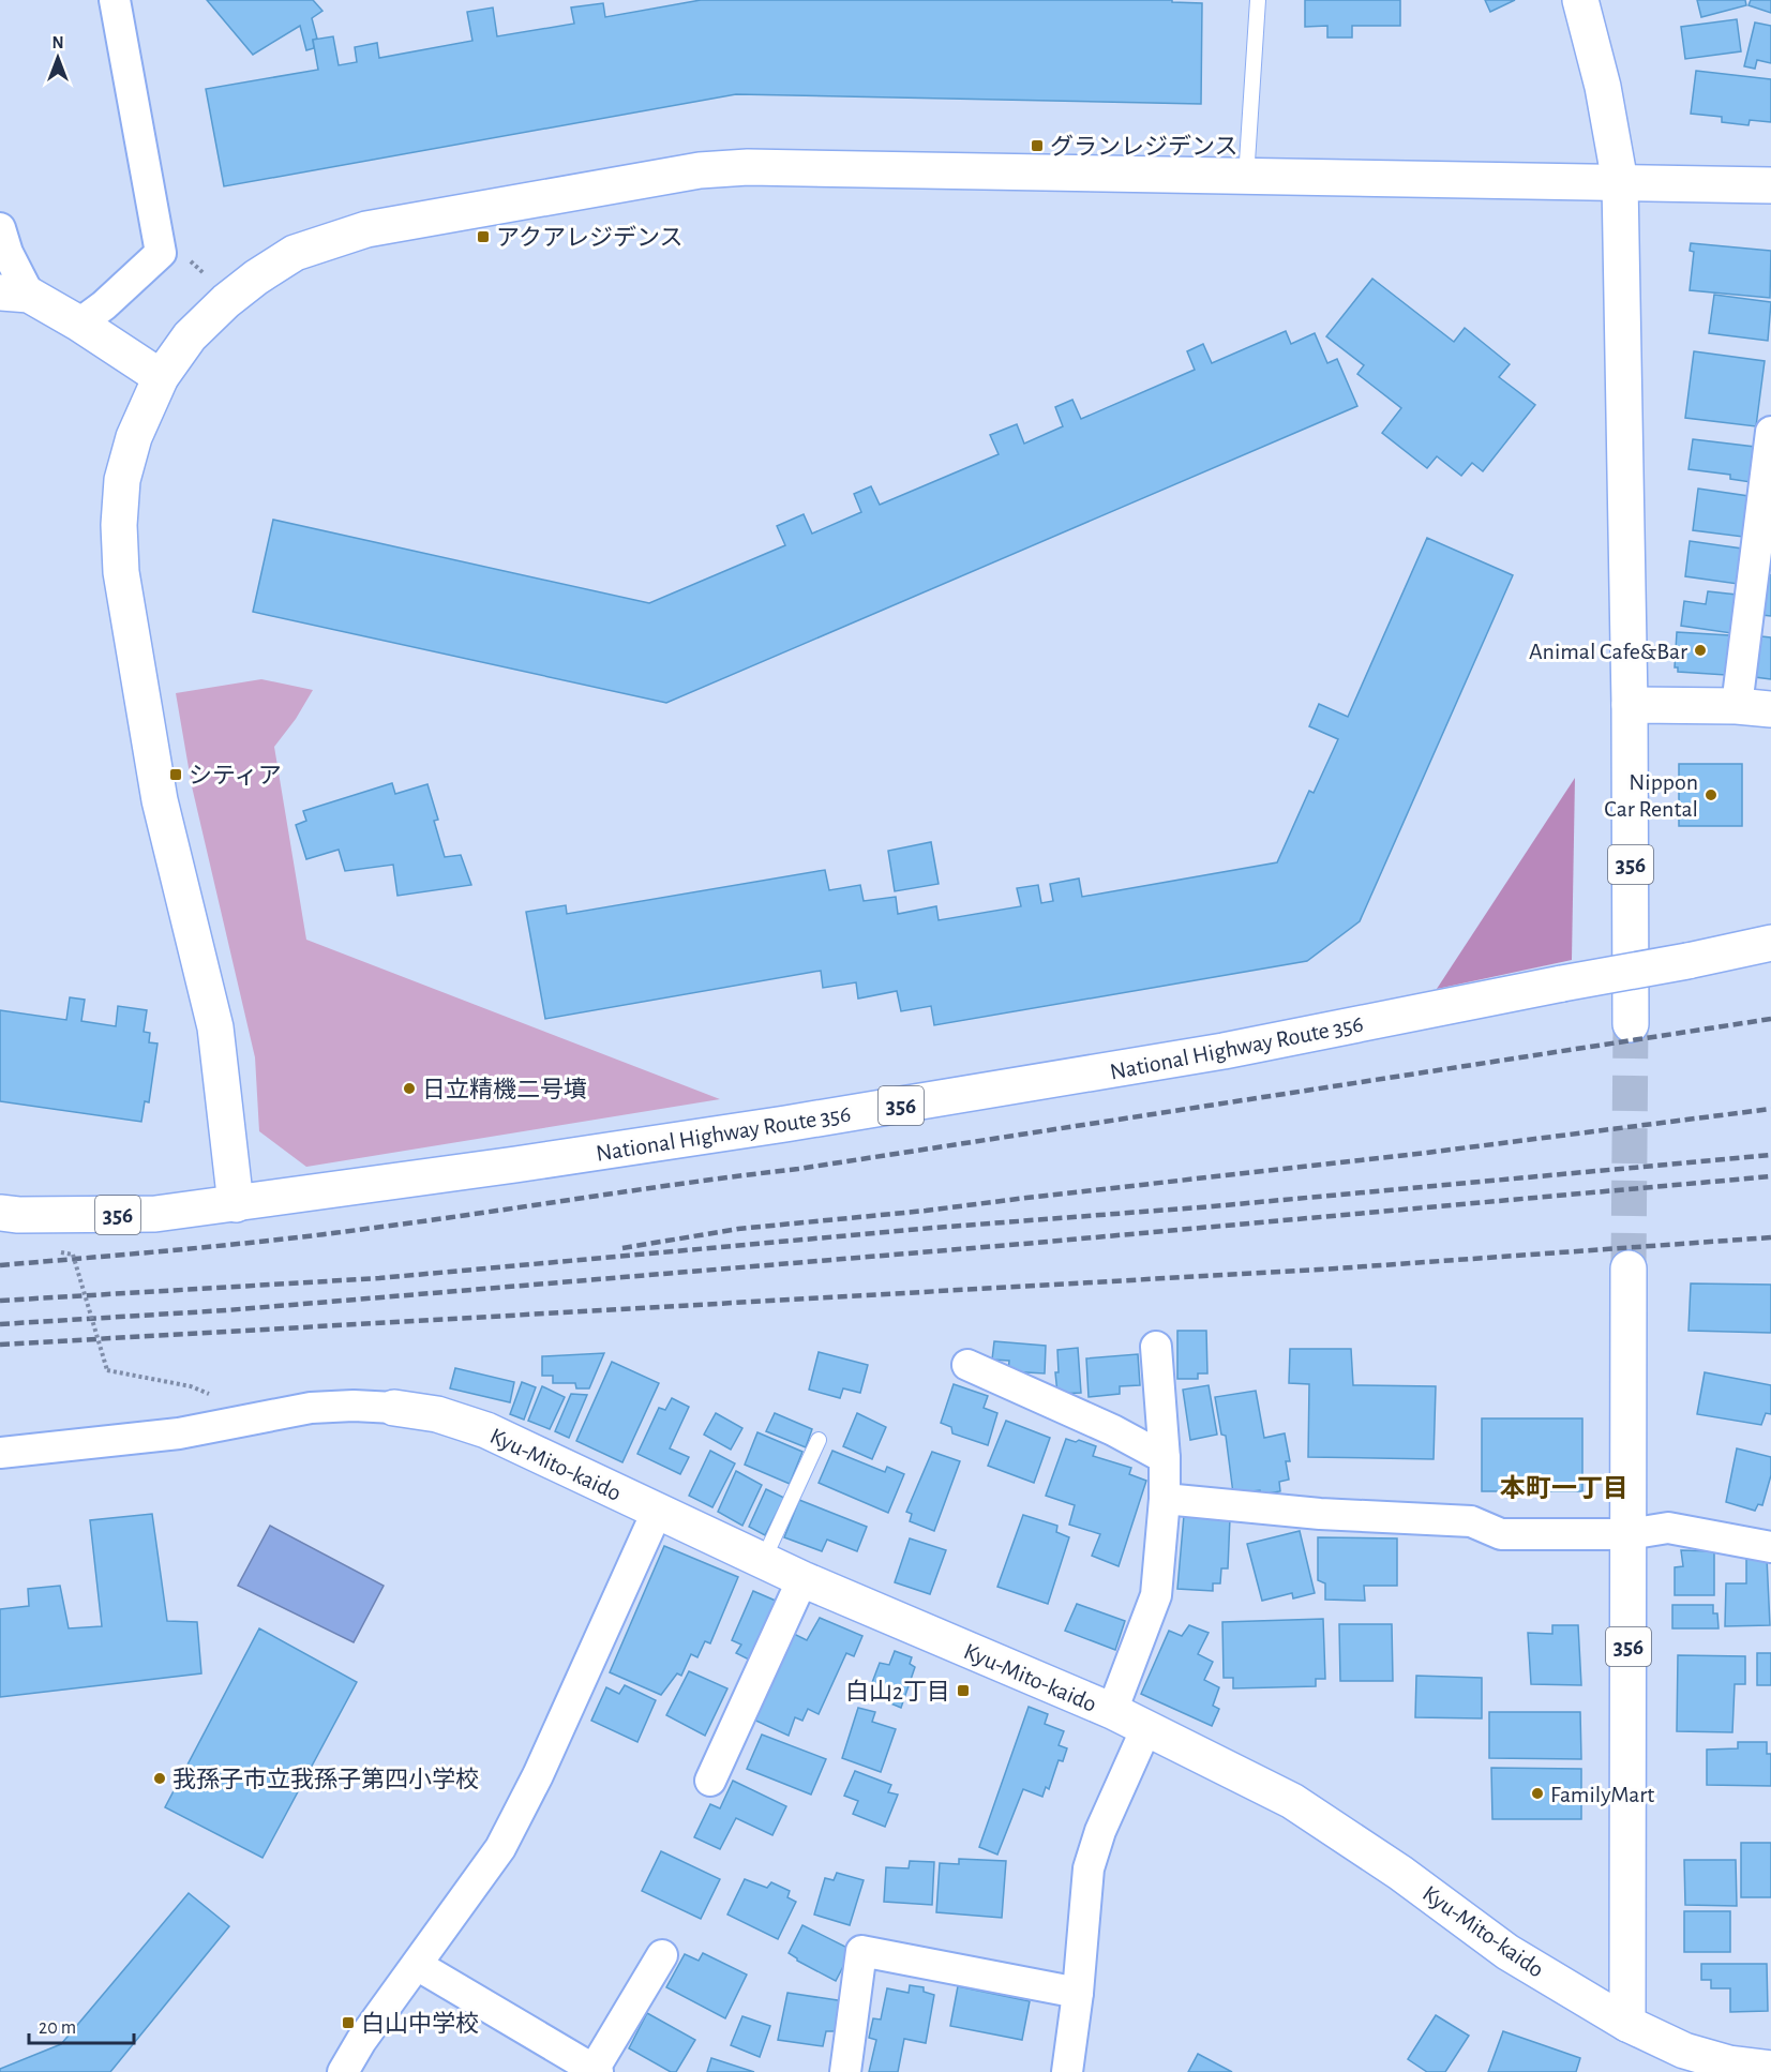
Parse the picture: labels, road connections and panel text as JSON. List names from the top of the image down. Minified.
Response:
{"streets":{"main road":["356","National Highway Route 356","Kyu-Mito-kaido"]},"crossings":[["356","Kyu-Mito-kaido"]],"districts":["本町一丁目"],"places":{"transit":["グランレジデンス","アクアレジデンス","シティア","白山2丁目","白山中学校"],"other":["Animal Cafe&Bar","Nippon Car Rental","日立精機二号墳","我孫子市立我孫子第四小学校","FamilyMart"]},"scale_bar":"20 m","north":"top"}
